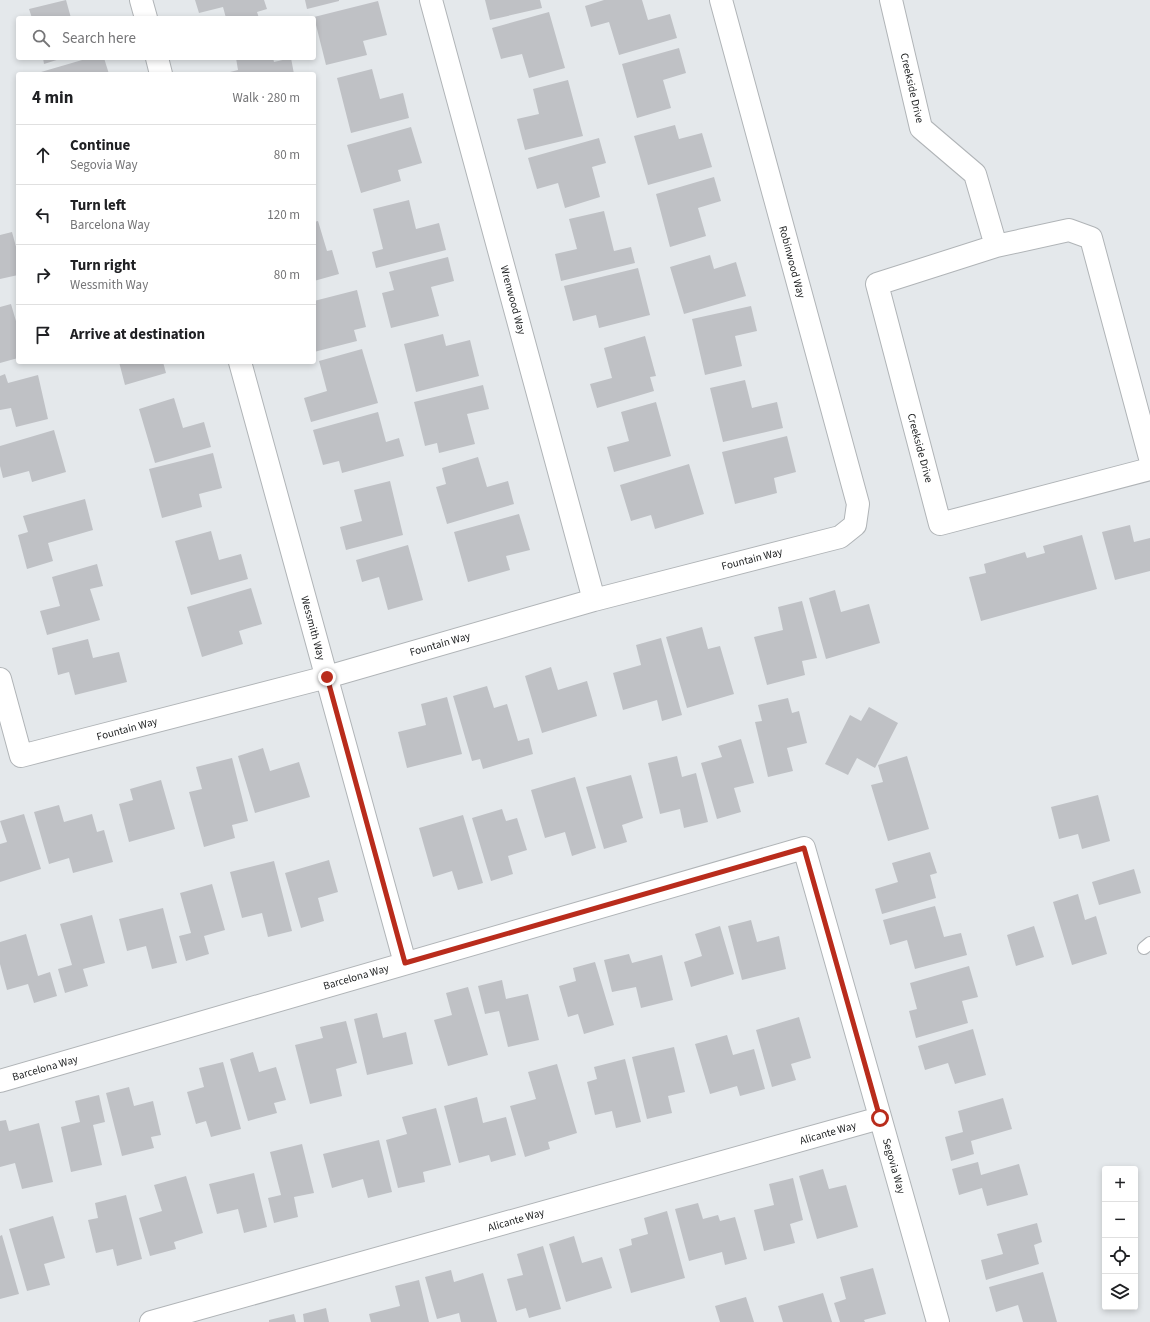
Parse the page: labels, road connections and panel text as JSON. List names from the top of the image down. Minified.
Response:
{"streets":{"street":["Creekside Drive","Robinwood Way","Wrenwood Way","Fountain Way","Wessmith Way","Barcelona Way","Alicante Way","Segovia Way"]},"crossings":[["Robinwood Way","Fountain Way"],["Wrenwood Way","Fountain Way"],["Fountain Way","Wessmith Way"],["Wessmith Way","Barcelona Way"],["Barcelona Way","Segovia Way"],["Alicante Way","Segovia Way"]],"page":{"search":"Search here","heading":["4 min","Walk · 280 m"],"list":[["Continue","Segovia Way","80 m"],["Turn left","Barcelona Way","120 m"],["Turn right","Wessmith Way","80 m"],"Arrive at destination"],"map_buttons":["+","−"]}}
